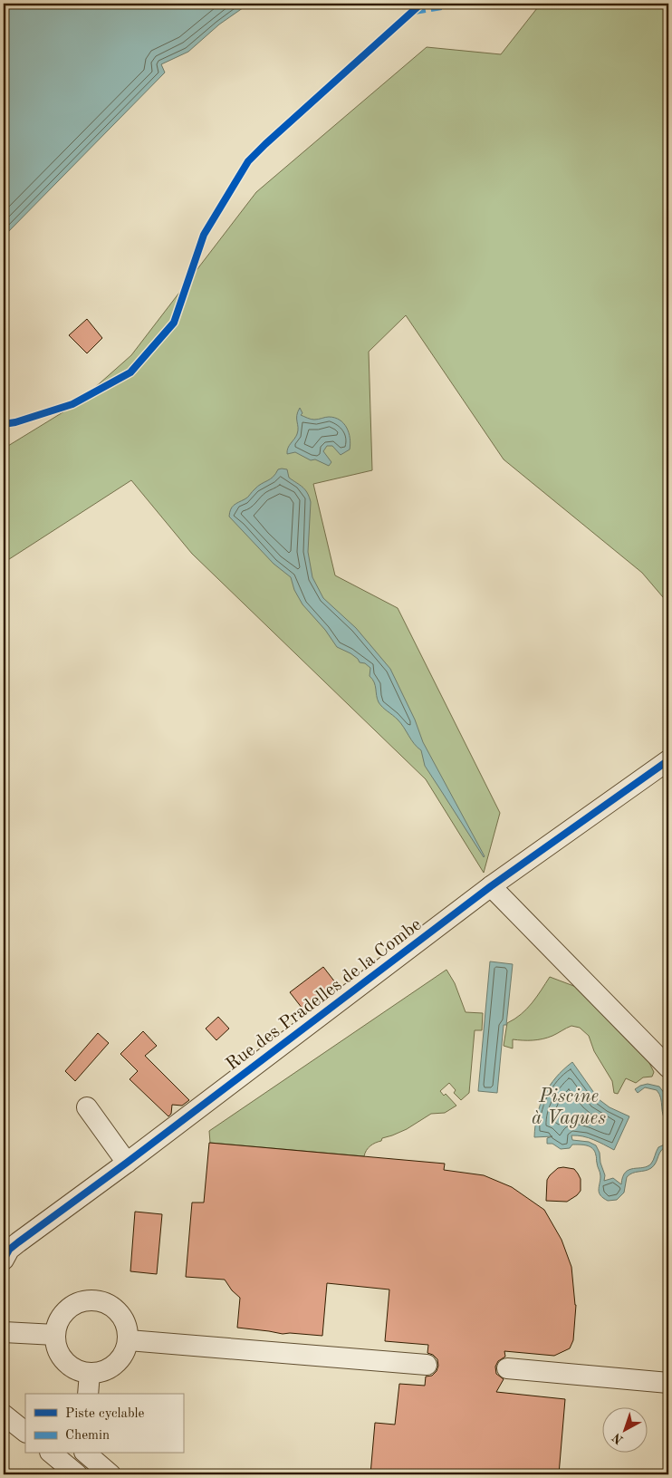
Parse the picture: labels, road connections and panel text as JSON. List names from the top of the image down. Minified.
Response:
{"streets":{"street":["Rue des Pradelles de la Combe"]},"water":["Piscine à Vagues"],"legend":["Piste cyclable","Chemin"],"north":"bottom left"}
